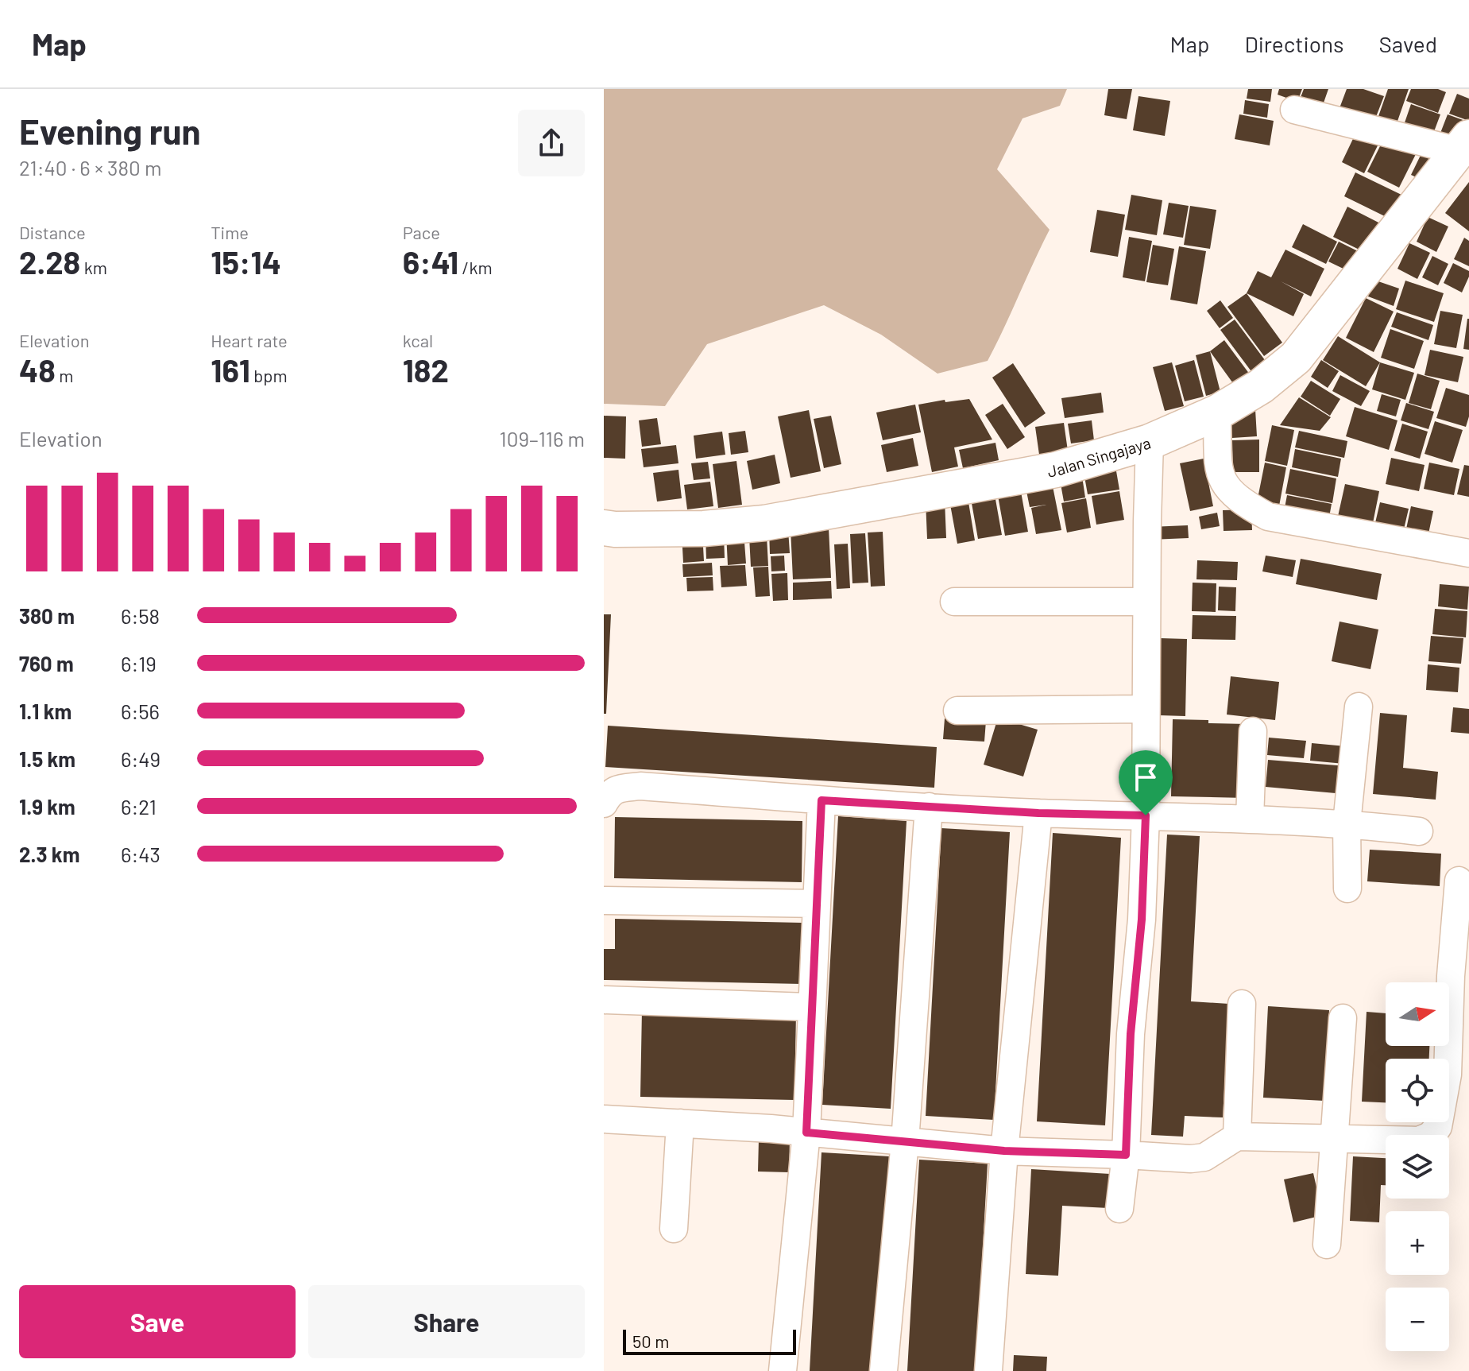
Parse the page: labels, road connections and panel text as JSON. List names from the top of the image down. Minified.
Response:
{"streets":{"street":["Jalan Singajaya"]},"scale_bar":"50 m","north":"right","page":{"header":"Map","nav":["Map","Directions","Saved"],"heading":["Evening run","21:40 · 6 × 380 m"],"stats":[["Distance","2.28 km"],["Time","15:14"],["Pace","6:41 /km"],["Elevation","48 m"],["Heart rate","161 bpm"],["kcal","182"]],"chart":["Elevation","109–116 m"],"list":[{"name":"380 m","note":"6:58"},{"name":"760 m","note":"6:19"},{"name":"1.1 km","note":"6:56"},{"name":"1.5 km","note":"6:49"},{"name":"1.9 km","note":"6:21"},{"name":"2.3 km","note":"6:43"}],"map_buttons":["+","−"],"buttons":["Save","Share"],"scale":"50 m"}}
